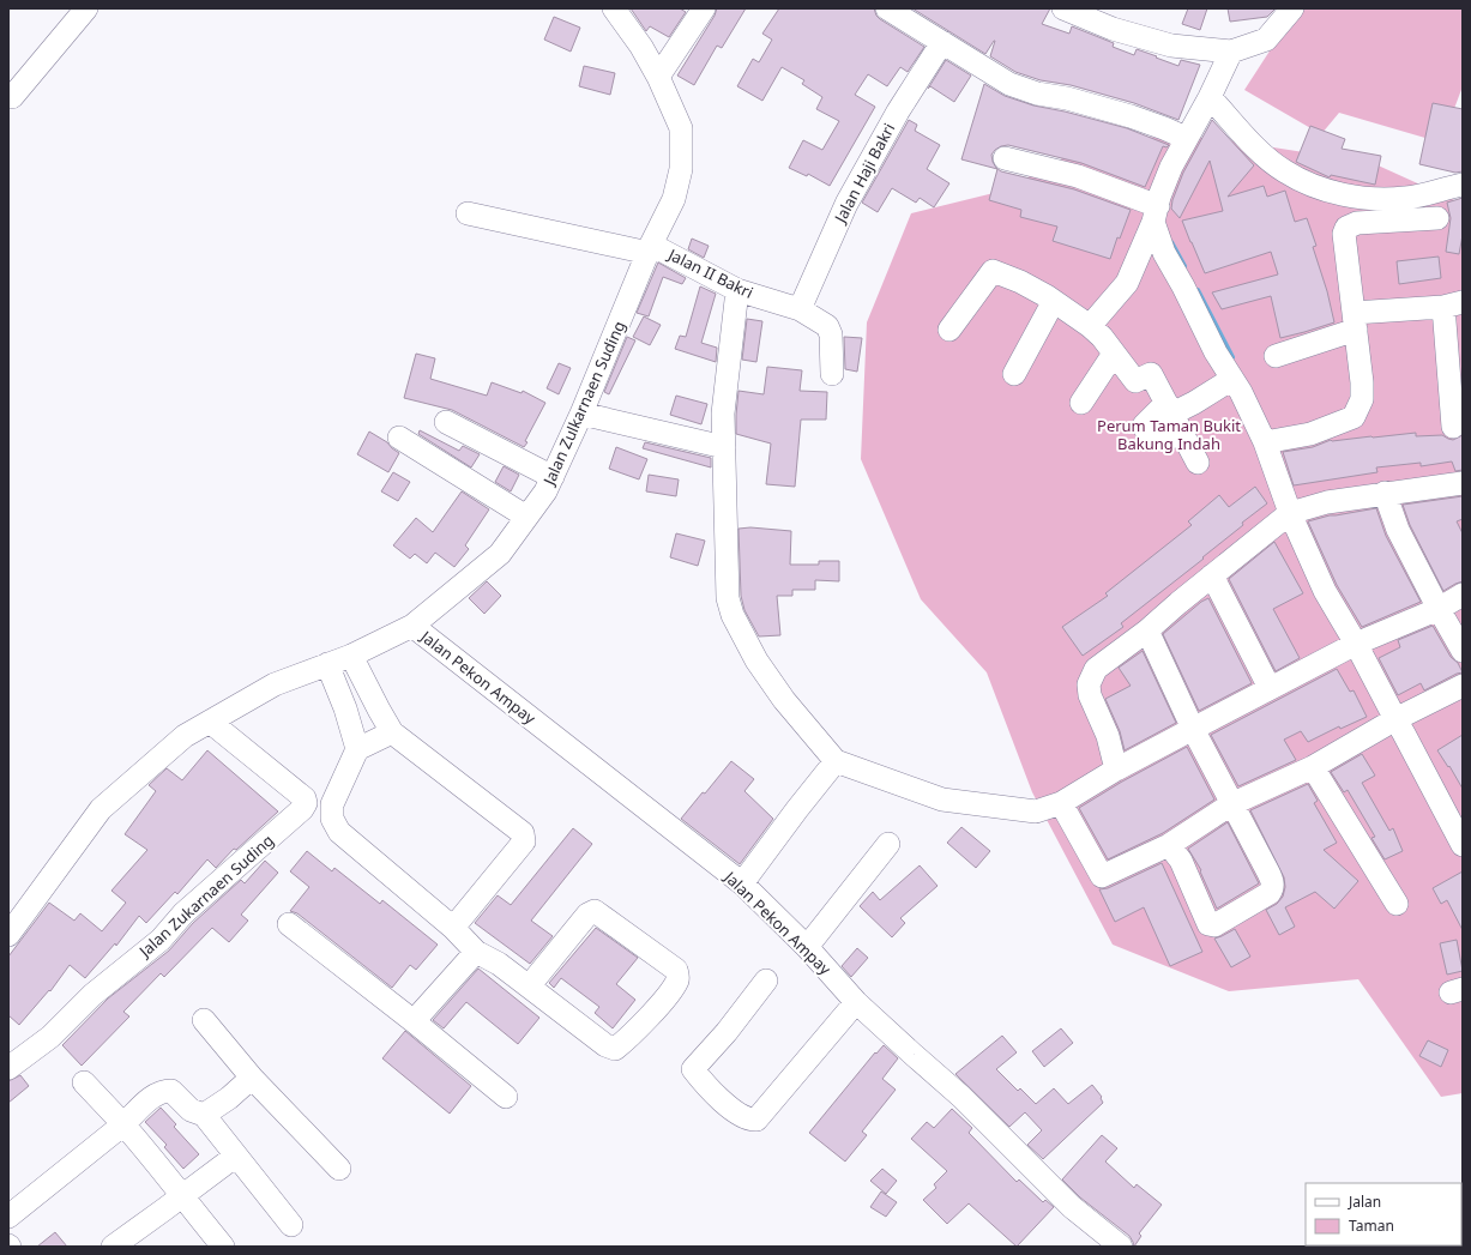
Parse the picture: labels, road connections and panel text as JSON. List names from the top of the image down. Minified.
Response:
{"streets":{"street":["Jalan Haji Bakri","Jalan II Bakri","Jalan Zulkarnaen Suding","Jalan Pekon Ampay","Jalan Zukarnaen Suding"]},"crossings":[["Jalan Haji Bakri","Jalan II Bakri"],["Jalan II Bakri","Jalan Zulkarnaen Suding"],["Jalan Zulkarnaen Suding","Jalan Pekon Ampay"],["Jalan Zulkarnaen Suding","Jalan Zukarnaen Suding"]],"parks":["Perum Taman Bukit Bakung Indah"],"legend":["Jalan","Taman"]}
